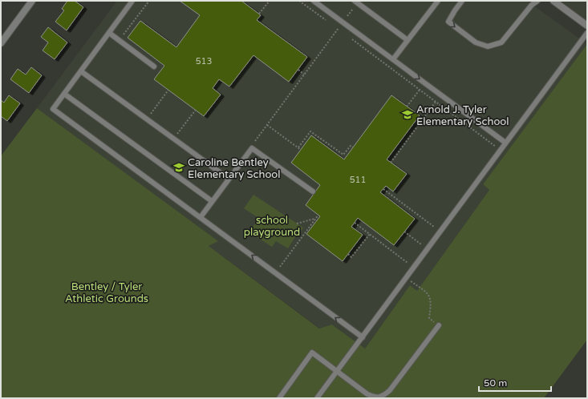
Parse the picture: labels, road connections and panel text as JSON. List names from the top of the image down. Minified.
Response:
{"parks":["school playground","Bentley / Tyler Athletic Grounds"],"places":{"school or university":["Arnold J. Tyler Elementary School","Caroline Bentley Elementary School"]},"house_numbers":["513","511"],"scale_bar":"50 m"}
